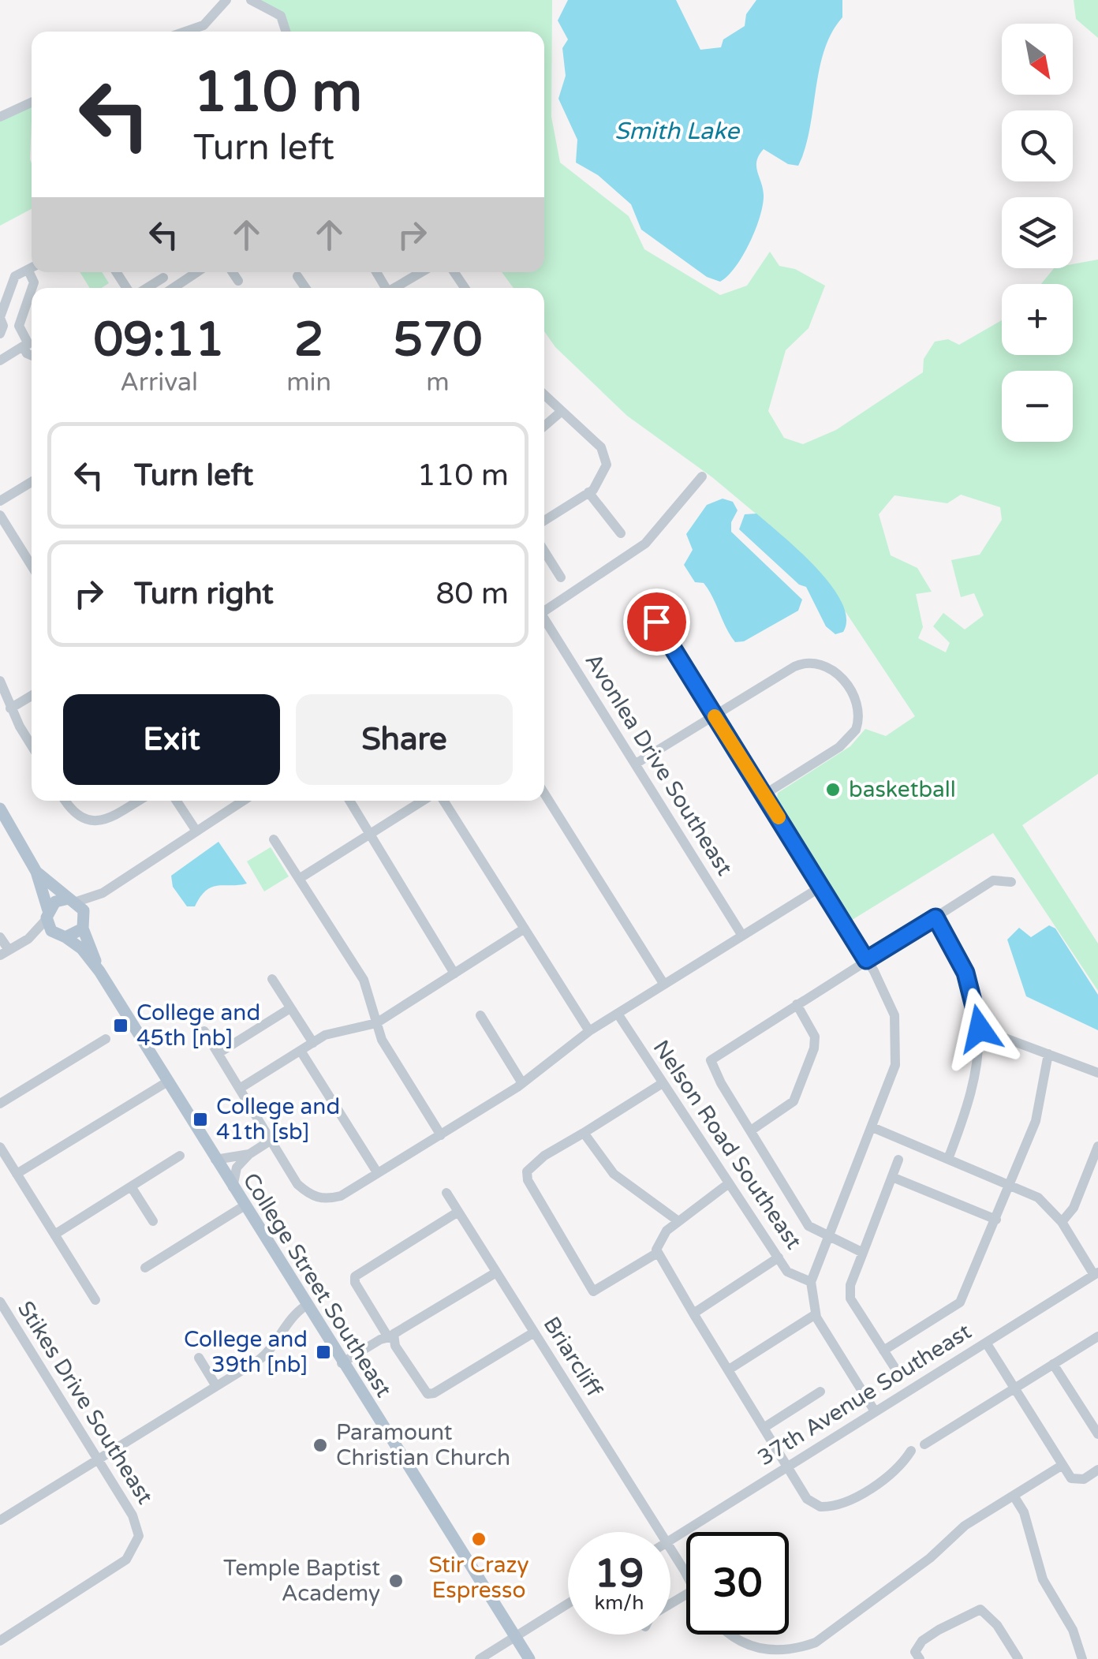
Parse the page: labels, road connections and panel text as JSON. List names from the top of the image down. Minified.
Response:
{"streets":{"main road":["College Street Southeast"],"street":["Avonlea Drive Southeast","Nelson Road Southeast","Briarcliff","37th Avenue Southeast","Stikes Drive Southeast"]},"water":["Smith Lake"],"places":{"other":["basketball","Paramount Christian Church","Stir Crazy Espresso","Temple Baptist Academy"],"transit":["College and 45th [nb]","College and 41th [sb]","College and 39th [nb]"]},"north":"bottom right","page":{"map_buttons":["+","−"],"turn":["110 m","Turn left"],"eta":["09:11","Arrival","2","min","570","m"],"list":[{"name":"Turn left","value":"110 m"},{"name":"Turn right","value":"80 m"}],"buttons":["Exit","Share"],"speed":"19 km/h","limit":"30"}}
